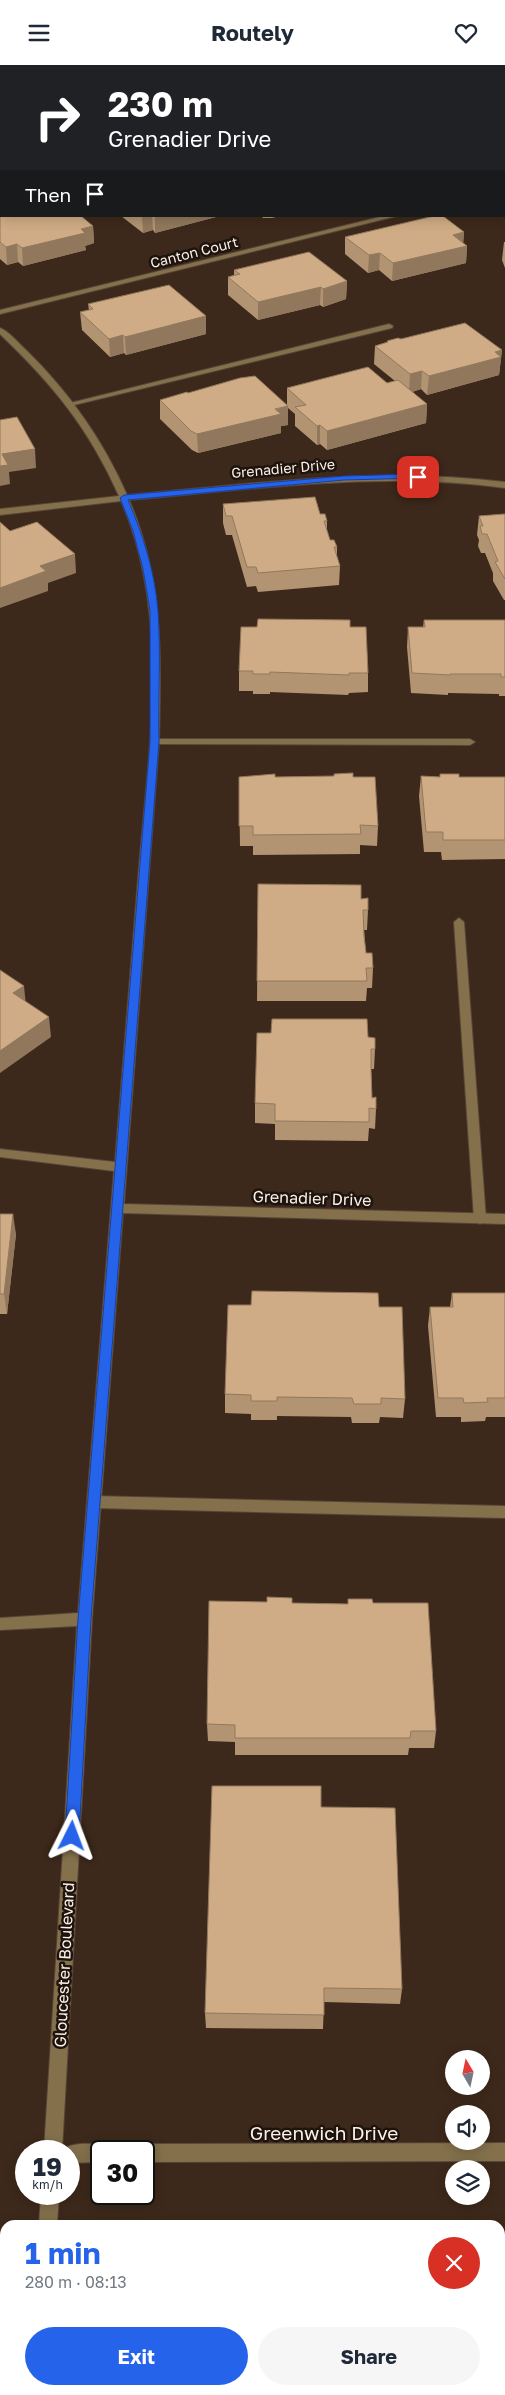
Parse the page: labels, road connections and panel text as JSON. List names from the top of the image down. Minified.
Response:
{"streets":{"street":["Canton Court","Grenadier Drive","Gloucester Boulevard","Greenwich Drive"]},"crossings":[["Grenadier Drive","Gloucester Boulevard"]],"north":"top","page":{"header":"Routely","turn":["230 m","Grenadier Drive"],"then":"Then","speed":"19 km/h","limit":"30","heading":["1 min","280 m · 08:13"],"buttons":["Exit","Share"]}}
